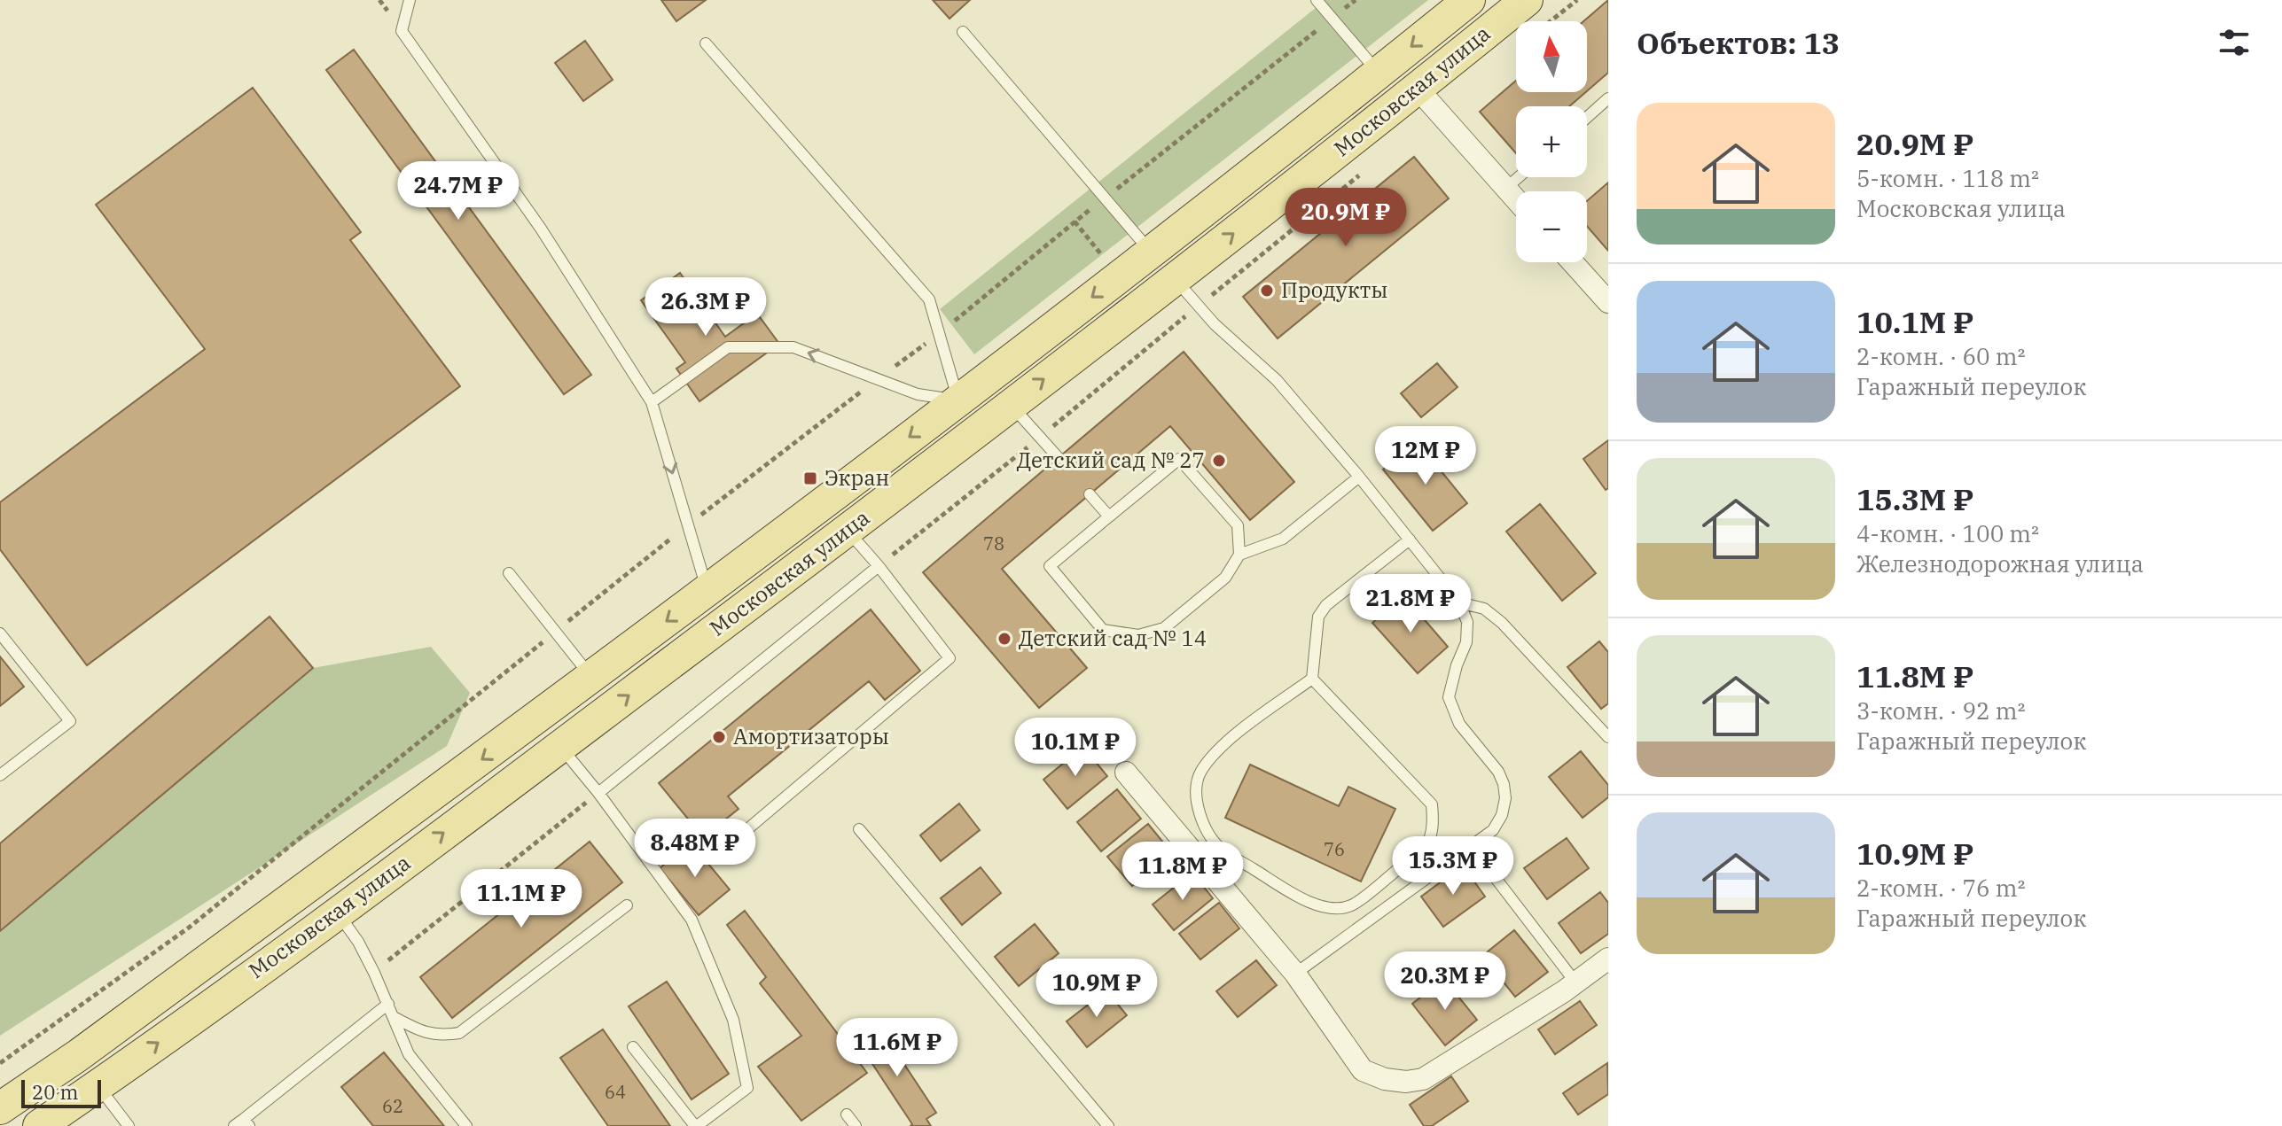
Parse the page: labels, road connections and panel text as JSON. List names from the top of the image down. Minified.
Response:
{"streets":{"main road":["Московская улица"]},"places":{"other":["Продукты","Детский сад № 27","Детский сад № 14","Амортизаторы"],"transit":["Экран"]},"house_numbers":["78","76","64","62"],"scale_bar":"20 m","north":"top","page":{"heading":"Объектов: 13","map_buttons":["+","−"],"list":[{"name":"20.9M ₽","note":"5-комн. · 118 m² · Московская улица"},{"name":"10.1M ₽","note":"2-комн. · 60 m² · Гаражный переулок"},{"name":"15.3M ₽","note":"4-комн. · 100 m² · Железнодорожная улица"},{"name":"11.8M ₽","note":"3-комн. · 92 m² · Гаражный переулок"},{"name":"10.9M ₽","note":"2-комн. · 76 m² · Гаражный переулок"}],"price":["24.7M ₽","20.9M ₽","26.3M ₽","12M ₽","21.8M ₽","10.1M ₽","8.48M ₽","15.3M ₽","11.8M ₽","11.1M ₽","20.3M ₽","10.9M ₽","11.6M ₽"],"scale":"20 m"}}
